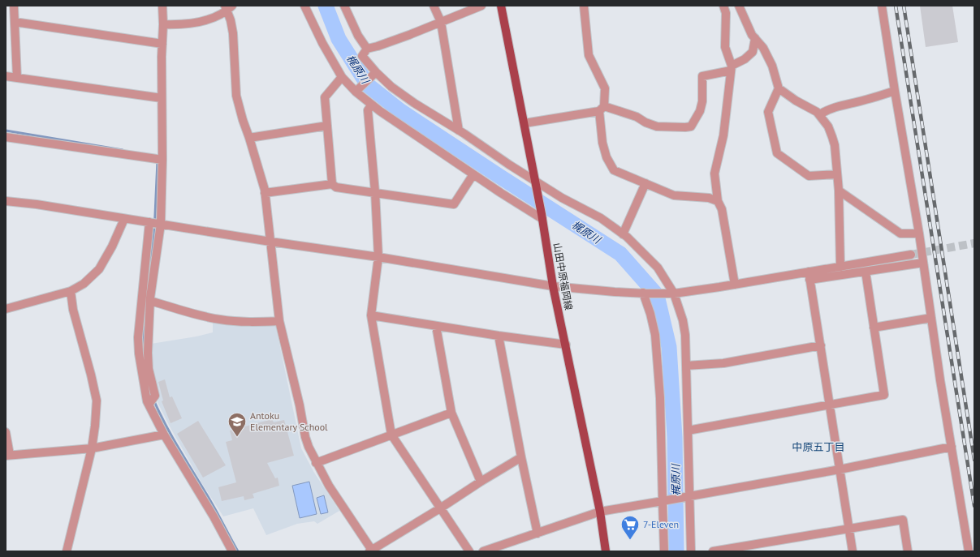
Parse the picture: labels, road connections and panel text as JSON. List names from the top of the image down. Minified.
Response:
{"streets":{"main road":["山田中原福岡線"]},"districts":["中原五丁目"],"water":["梶原川"],"places":{"school or university":["Antoku Elementary School"],"supermarket":["7-Eleven"]}}
